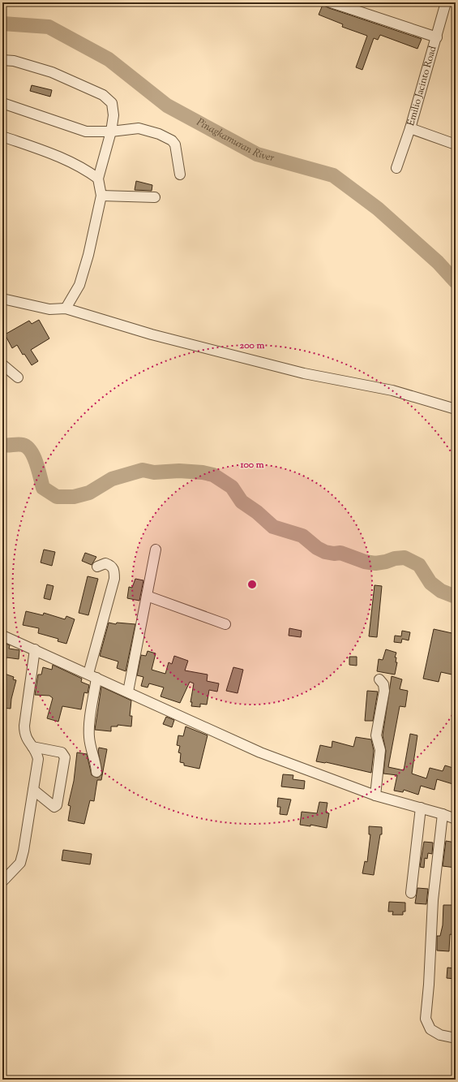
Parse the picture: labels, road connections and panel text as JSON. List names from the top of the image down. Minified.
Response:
{"streets":{"street":["Emilio Jacinto Road"]},"water":["Pinagkamuran River"],"rings":["200 m","100 m"]}
